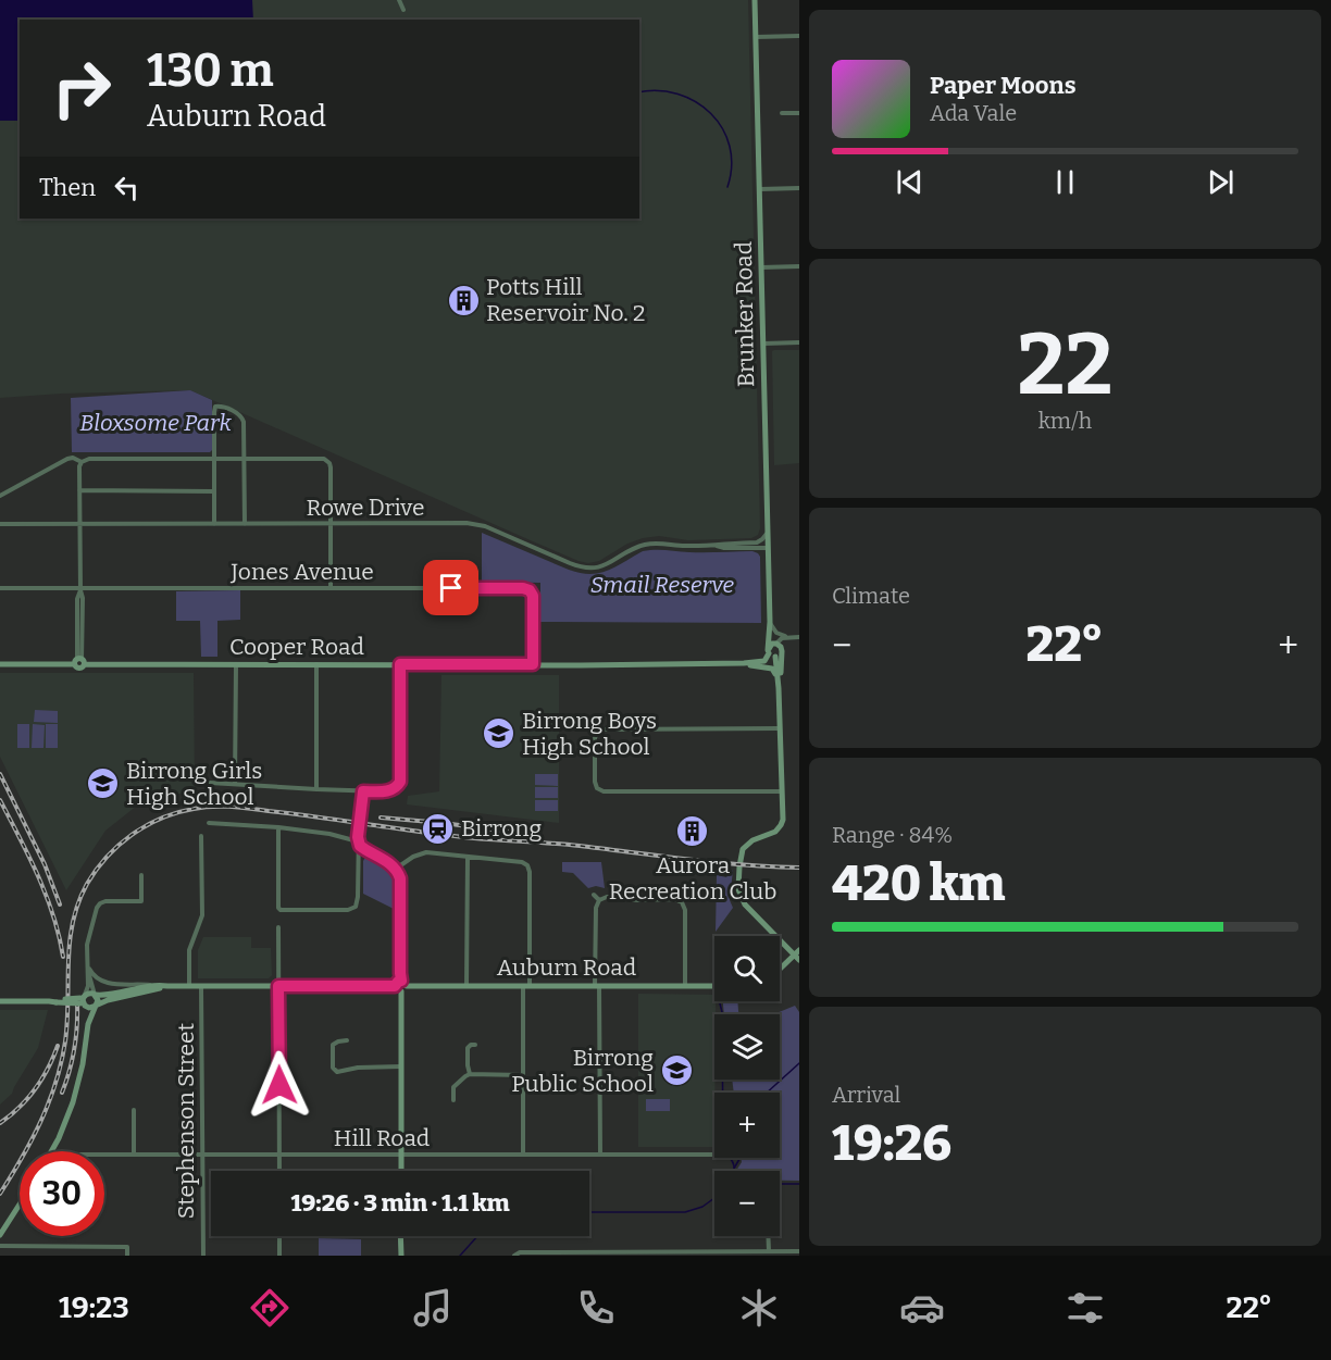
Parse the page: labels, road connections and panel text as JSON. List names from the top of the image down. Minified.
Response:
{"streets":{"main road":["Brunker Road","Cooper Road","Auburn Road"],"street":["Rowe Drive","Jones Avenue","Stephenson Street","Hill Road"]},"crossings":[["Brunker Road","Rowe Drive"],["Jones Avenue","Cooper Road"],["Stephenson Street","Hill Road"]],"parks":["Bloxsome Park","Smail Reserve"],"places":{"building":["Potts Hill Reservoir No. 2","Aurora Recreation Club"],"school or university":["Birrong Boys High School","Birrong Girls High School","Birrong Public School"],"station":["Birrong"]},"page":{"turn":["130 m","Auburn Road"],"song":["Paper Moons","Ada Vale"],"then":"Then","tile":[["22","km/h"],"Climate",["Range · 84%","420 km"],["Arrival","19:26"]],"heat":["−","22°","+"],"map_buttons":["+","−"],"limit":"30","trip":"19:26 · 3 min · 1.1 km","tabs":["19:23","22°"]}}
